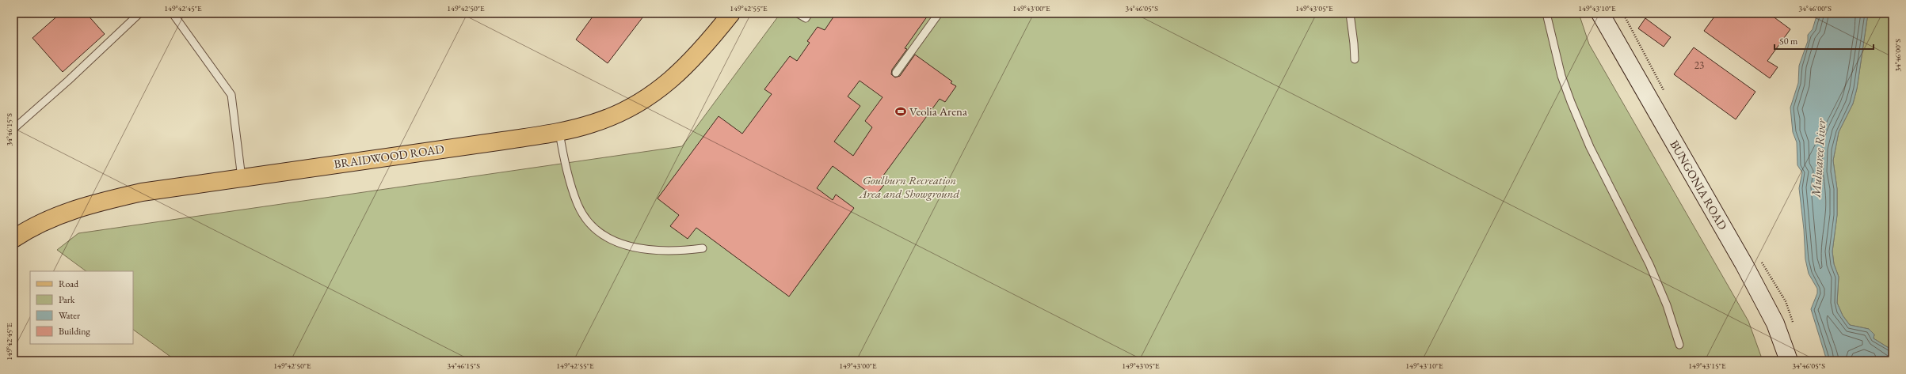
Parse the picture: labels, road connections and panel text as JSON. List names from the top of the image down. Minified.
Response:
{"streets":{"main road":["BRAIDWOOD ROAD"],"street":["BUNGONIA ROAD"]},"water":["Mulwaree River"],"parks":["Goulburn Recreation Area and Showground"],"places":{"sports":["Veolia Arena"]},"house_numbers":["23"],"legend":["Road","Park","Water","Building"],"scale_bar":"50 m","coordinates":["149°42'45\"E","149°42'50\"E","149°42'55\"E","149°43'00\"E","34°46'05\"S","149°43'05\"E","149°43'10\"E","34°46'00\"S","34°46'15\"S","149°43'15\"E"]}
